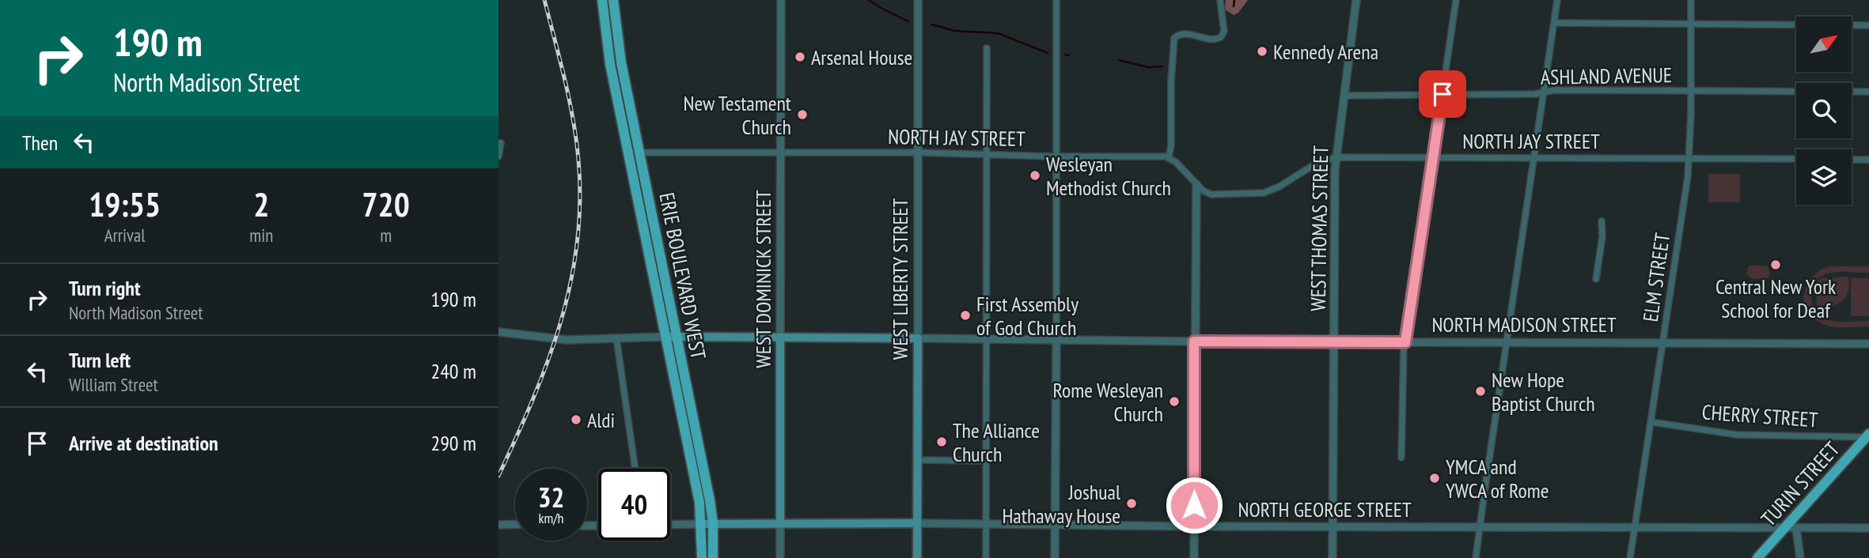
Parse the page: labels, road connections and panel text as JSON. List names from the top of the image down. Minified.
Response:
{"streets":{"main road":["ERIE BOULEVARD WEST","WEST DOMINICK STREET","WEST LIBERTY STREET","NORTH MADISON STREET","TURIN STREET","NORTH GEORGE STREET"],"street":["ASHLAND AVENUE","NORTH JAY STREET","WEST THOMAS STREET","ELM STREET","CHERRY STREET"]},"crossings":[["ASHLAND AVENUE","WEST THOMAS STREET"],["ASHLAND AVENUE","ELM STREET"],["NORTH JAY STREET","WEST THOMAS STREET"],["NORTH JAY STREET","ERIE BOULEVARD WEST"],["NORTH JAY STREET","ELM STREET"],["NORTH JAY STREET","WEST DOMINICK STREET"],["NORTH JAY STREET","WEST LIBERTY STREET"],["WEST THOMAS STREET","NORTH MADISON STREET"],["WEST THOMAS STREET","NORTH GEORGE STREET"],["ERIE BOULEVARD WEST","NORTH MADISON STREET"],["ERIE BOULEVARD WEST","NORTH GEORGE STREET"],["ELM STREET","NORTH MADISON STREET"],["ELM STREET","CHERRY STREET"],["ELM STREET","NORTH GEORGE STREET"],["WEST DOMINICK STREET","NORTH MADISON STREET"],["WEST DOMINICK STREET","NORTH GEORGE STREET"],["WEST LIBERTY STREET","NORTH MADISON STREET"],["WEST LIBERTY STREET","NORTH GEORGE STREET"],["CHERRY STREET","TURIN STREET"],["TURIN STREET","NORTH GEORGE STREET"]],"places":["Kennedy Arena","Arsenal House","New Testament Church","Wesleyan Methodist Church","Central New York School for Deaf","First Assembly of God Church","New Hope Baptist Church","Rome Wesleyan Church","Aldi","The Alliance Church","YMCA and YWCA of Rome","Joshual Hathaway House"],"north":"top right","page":{"turn":["190 m","North Madison Street"],"then":"Then","eta":["19:55","Arrival","2","min","720","m"],"list":[{"name":"Turn right","note":"North Madison Street","value":"190 m"},{"name":"Turn left","note":"William Street","value":"240 m"},{"name":"Arrive at destination","value":"290 m"}],"speed":"32 km/h","limit":"40"}}
